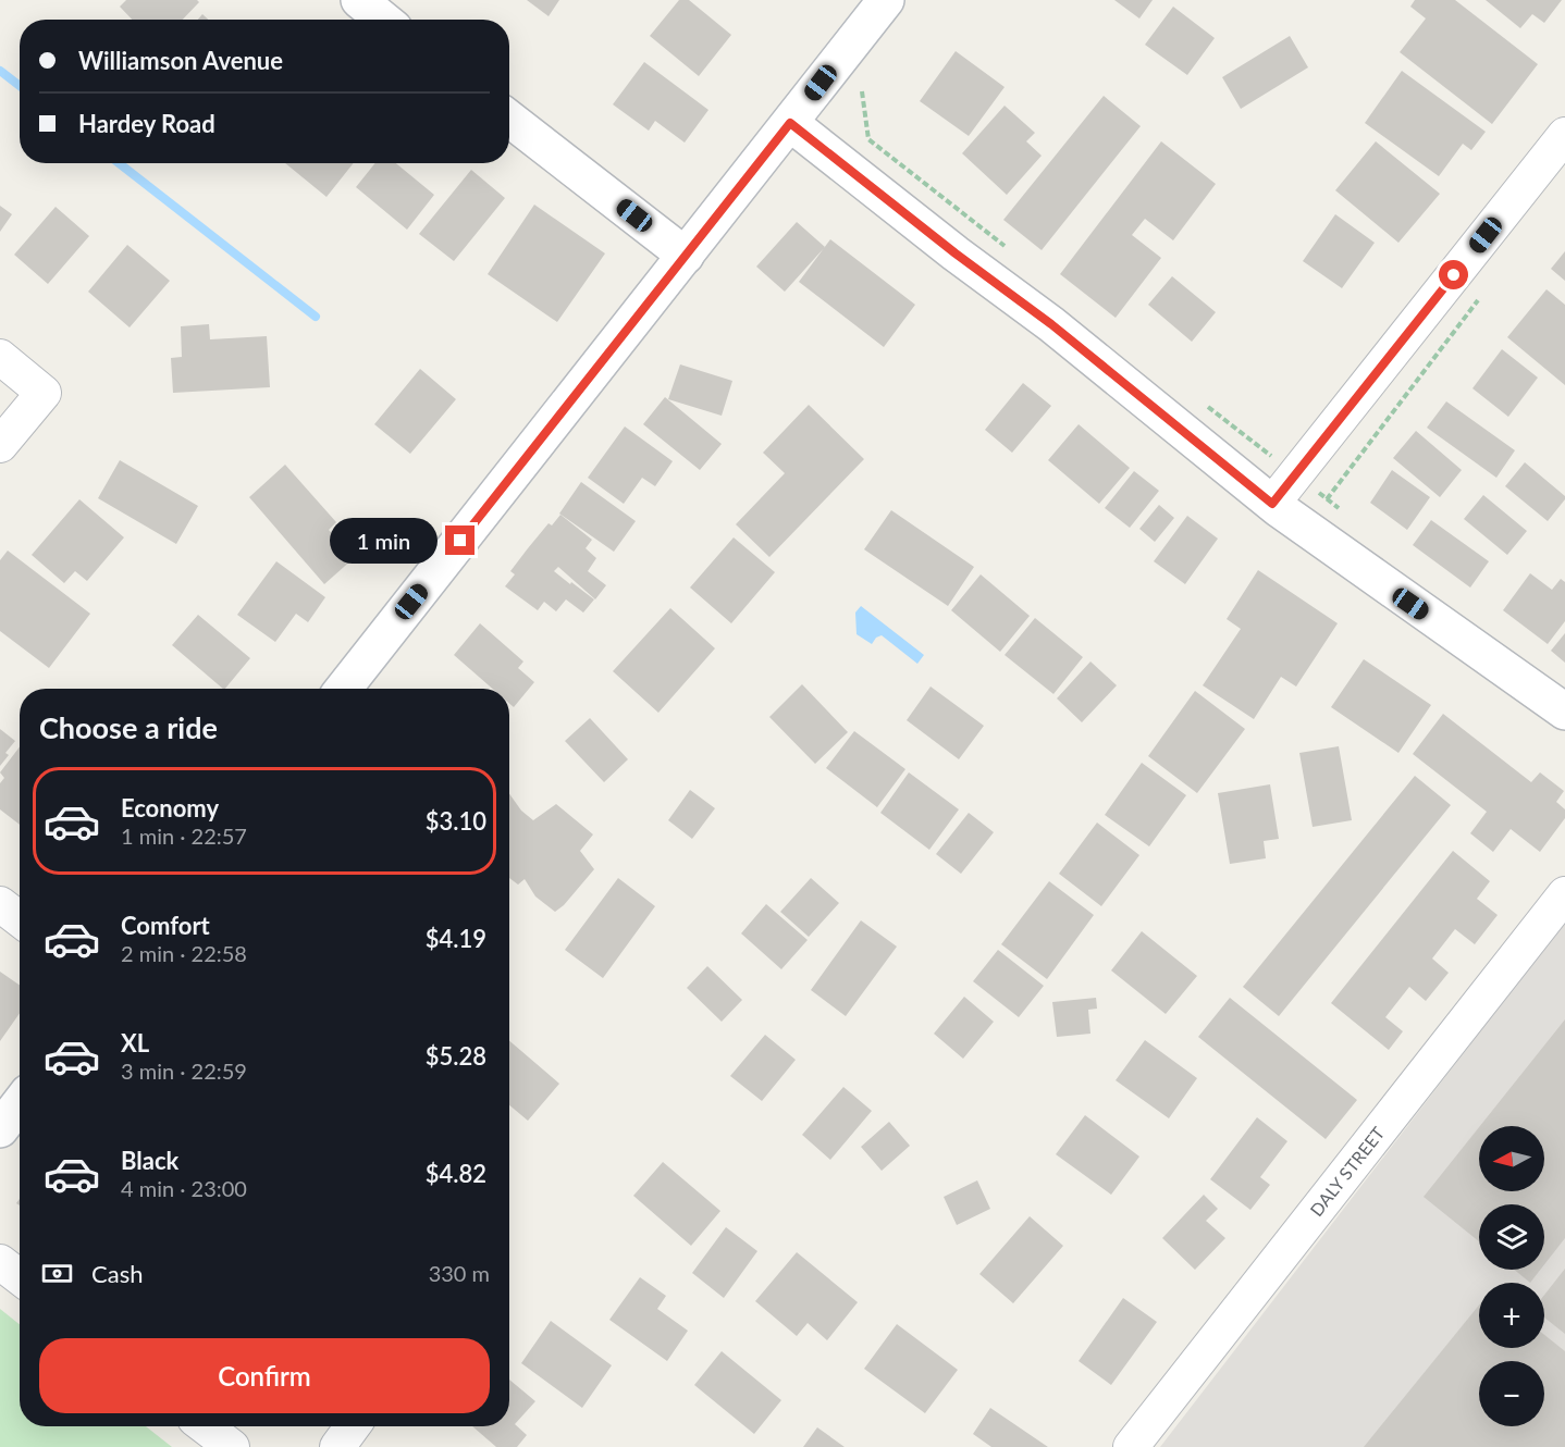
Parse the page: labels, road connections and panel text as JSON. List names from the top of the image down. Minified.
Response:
{"streets":{"street":["DALY STREET"]},"north":"left","page":{"banner":["Williamson Avenue","Hardey Road"],"bubble":"1 min","heading":"Choose a ride","list":[{"name":"Economy","note":"1 min · 22:57","value":"$3.10"},{"name":"Comfort","note":"2 min · 22:58","value":"$4.19"},{"name":"XL","note":"3 min · 22:59","value":"$5.28"},{"name":"Black","note":"4 min · 23:00","value":"$4.82"}],"map_buttons":["+","−"],"pay":["Cash","330 m"],"buttons":"Confirm"}}
